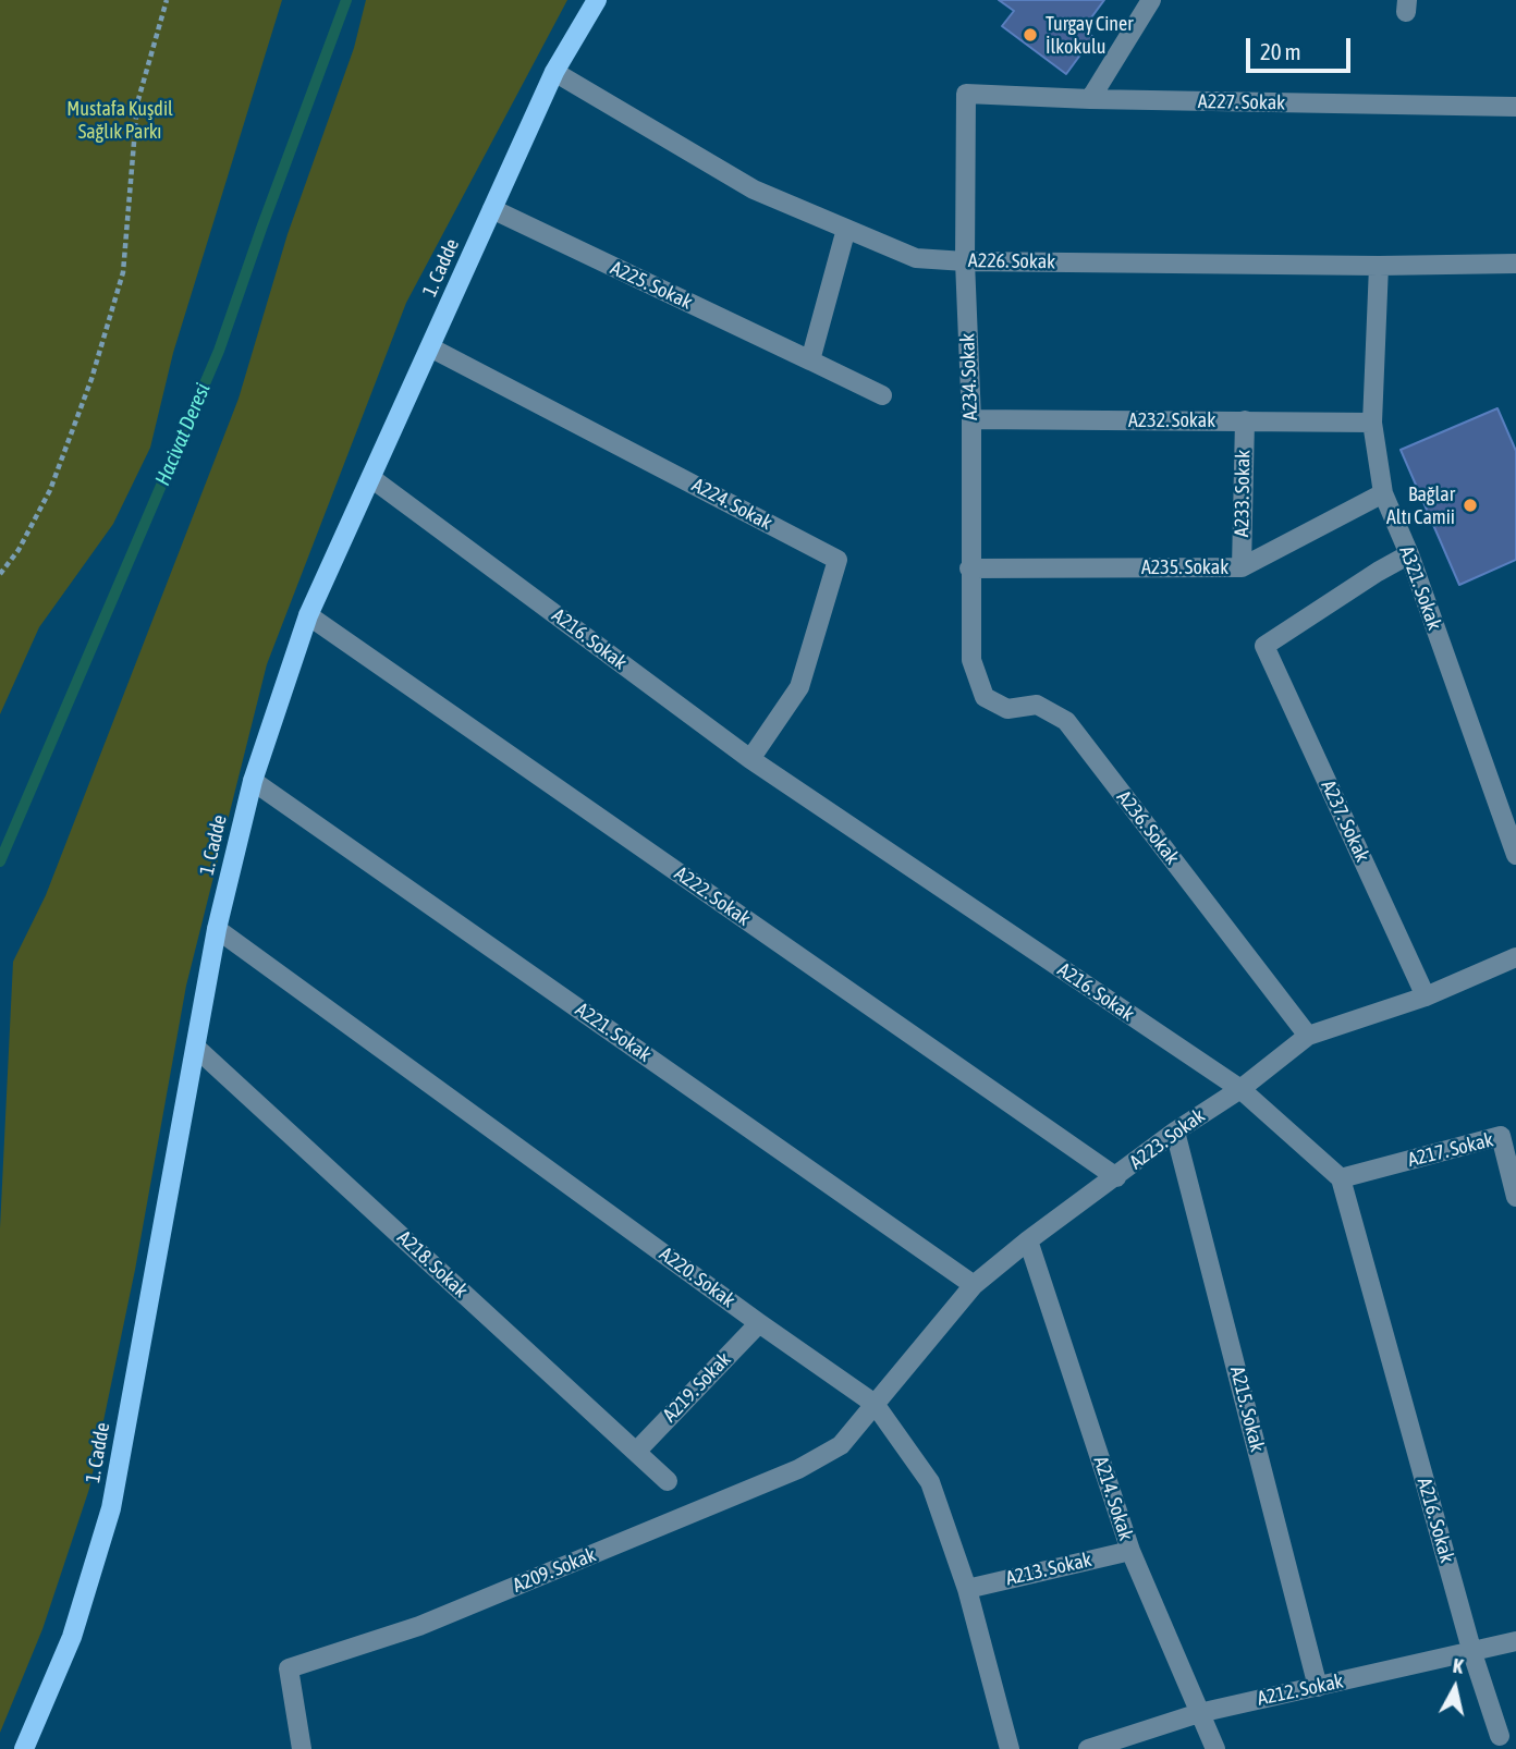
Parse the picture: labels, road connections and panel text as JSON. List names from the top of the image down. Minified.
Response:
{"streets":{"main road":["1. Cadde"],"street":["A227. Sokak","A226. Sokak","A225. Sokak","A234. Sokak","A232. Sokak","A233. Sokak","A224. Sokak","A235. Sokak","A321. Sokak","A216. Sokak","A237. Sokak","A236. Sokak","A222. Sokak","A221. Sokak","A223. Sokak","A217. Sokak","A218. Sokak","A220. Sokak","A219. Sokak","A215. Sokak","A214. Sokak","A213. Sokak","A209. Sokak","A212. Sokak"]},"crossings":[["A227. Sokak","A234. Sokak"],["A226. Sokak","1. Cadde"],["A226. Sokak","A234. Sokak"],["A226. Sokak","A321. Sokak"],["1. Cadde","A225. Sokak"],["1. Cadde","A224. Sokak"],["1. Cadde","A216. Sokak"],["1. Cadde","A222. Sokak"],["1. Cadde","A221. Sokak"],["1. Cadde","A218. Sokak"],["1. Cadde","A220. Sokak"],["A234. Sokak","A232. Sokak"],["A234. Sokak","A235. Sokak"],["A234. Sokak","A236. Sokak"],["A232. Sokak","A233. Sokak"],["A232. Sokak","A321. Sokak"],["A233. Sokak","A235. Sokak"],["A224. Sokak","A216. Sokak"],["A235. Sokak","A321. Sokak"],["A321. Sokak","A237. Sokak"],["A216. Sokak","A223. Sokak"],["A216. Sokak","A217. Sokak"],["A216. Sokak","A212. Sokak"],["A237. Sokak","A223. Sokak"],["A236. Sokak","A223. Sokak"],["A222. Sokak","A223. Sokak"],["A221. Sokak","A223. Sokak"],["A223. Sokak","A220. Sokak"],["A223. Sokak","A215. Sokak"],["A223. Sokak","A214. Sokak"],["A223. Sokak","A209. Sokak"],["A218. Sokak","A219. Sokak"],["A220. Sokak","A219. Sokak"],["A220. Sokak","A213. Sokak"],["A220. Sokak","A209. Sokak"],["A215. Sokak","A212. Sokak"],["A214. Sokak","A213. Sokak"],["A214. Sokak","A212. Sokak"]],"water":["Hacivat Deresi"],"parks":["Mustafa Kuşdil Sağlık Parkı"],"places":["Turgay Ciner İlkokulu","Bağlar Altı Camii"],"scale_bar":"20 m","north":"top"}
